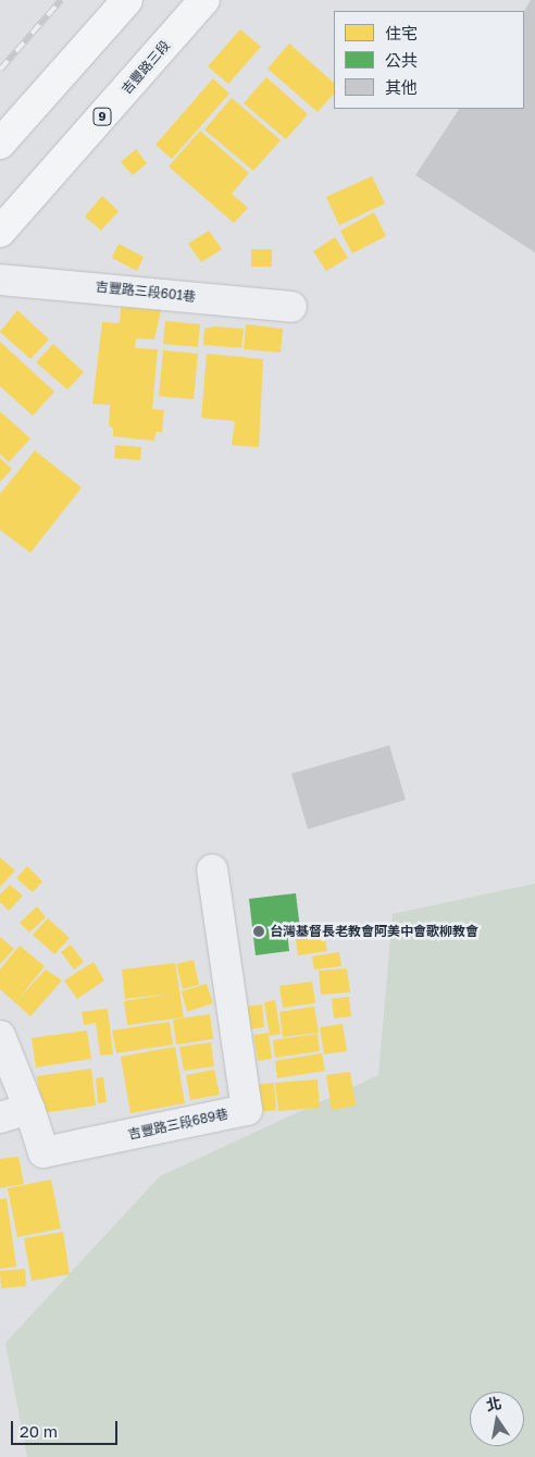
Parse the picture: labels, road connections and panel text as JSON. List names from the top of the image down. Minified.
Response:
{"streets":{"main road":["吉豐路三段","9"],"street":["吉豐路三段601巷","吉豐路三段689巷"]},"places":["台灣基督長老教會阿美中會歌柳教會"],"legend":["住宅","公共","其他"],"scale_bar":"20 m","north":"top"}
